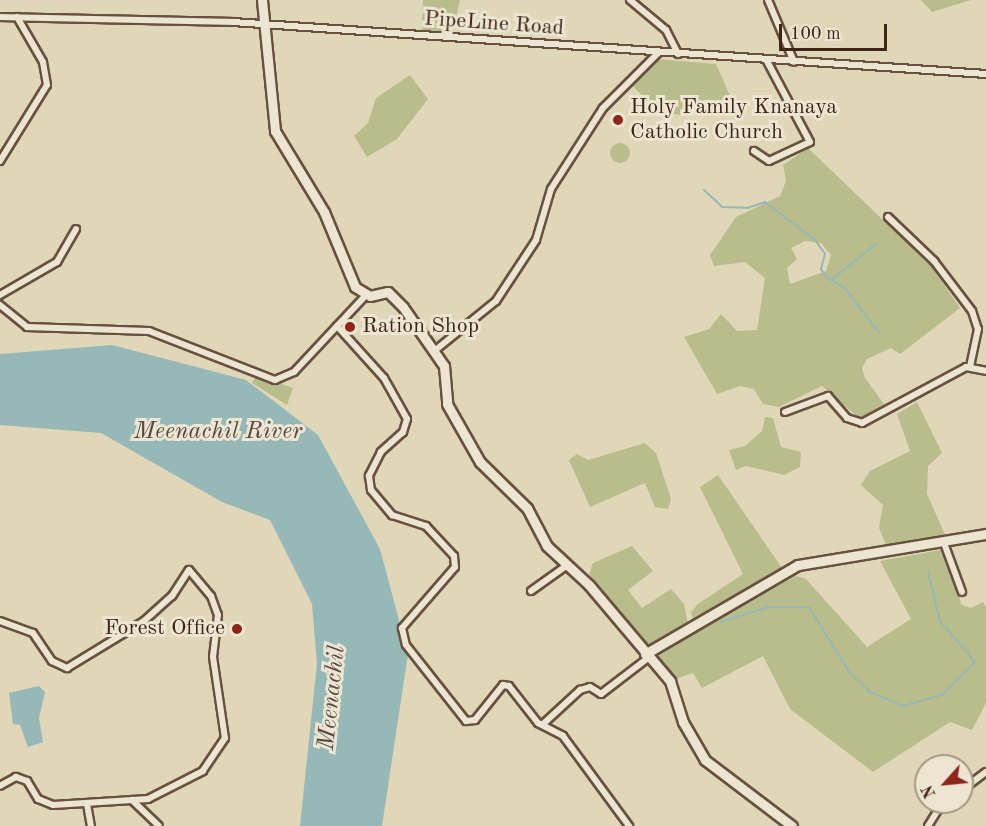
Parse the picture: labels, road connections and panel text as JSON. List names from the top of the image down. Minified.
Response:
{"streets":{"street":["PipeLine Road"]},"water":["Meenachil River","Meenachil"],"places":["Holy Family Knanaya Catholic Church","Ration Shop","Forest Office"],"scale_bar":"100 m","north":"bottom left"}
